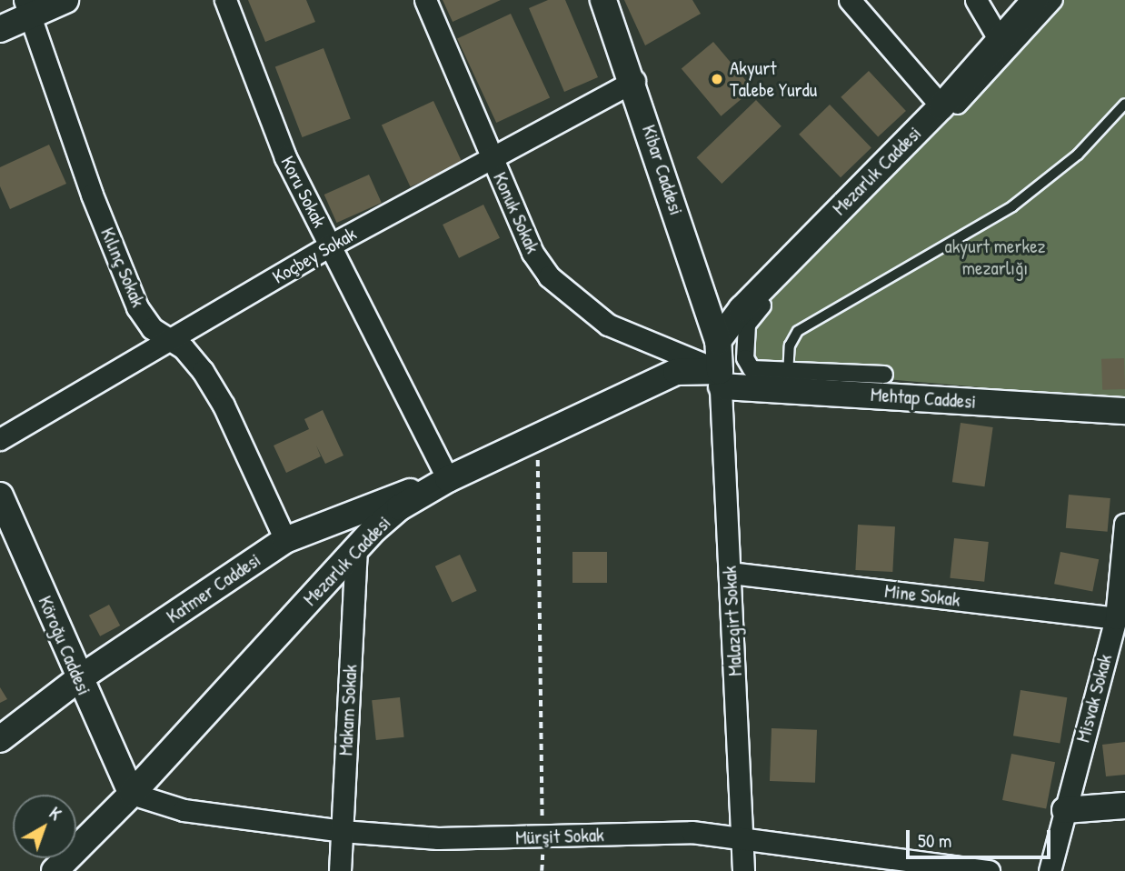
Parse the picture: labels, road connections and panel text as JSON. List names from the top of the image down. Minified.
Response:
{"streets":{"street":["Kibar Caddesi","Mezarlık Caddesi","Koru Sokak","Konuk Sokak","Koçbey Sokak","Kılınç Sokak","Mehtap Caddesi","Katmer Caddesi","Mine Sokak","Malazgirt Sokak","Köroğu Caddesi","Misvak Sokak","Makam Sokak","Mürşit Sokak"]},"crossings":[["Kibar Caddesi","Mezarlık Caddesi"],["Kibar Caddesi","Konuk Sokak"],["Kibar Caddesi","Koçbey Sokak"],["Kibar Caddesi","Mehtap Caddesi"],["Kibar Caddesi","Malazgirt Sokak"],["Mezarlık Caddesi","Koru Sokak"],["Mezarlık Caddesi","Konuk Sokak"],["Mezarlık Caddesi","Mehtap Caddesi"],["Mezarlık Caddesi","Katmer Caddesi"],["Mezarlık Caddesi","Malazgirt Sokak"],["Mezarlık Caddesi","Köroğu Caddesi"],["Mezarlık Caddesi","Makam Sokak"],["Mezarlık Caddesi","Mürşit Sokak"],["Koru Sokak","Koçbey Sokak"],["Koru Sokak","Katmer Caddesi"],["Konuk Sokak","Koçbey Sokak"],["Konuk Sokak","Mehtap Caddesi"],["Konuk Sokak","Malazgirt Sokak"],["Koçbey Sokak","Kılınç Sokak"],["Kılınç Sokak","Katmer Caddesi"],["Mehtap Caddesi","Malazgirt Sokak"],["Katmer Caddesi","Köroğu Caddesi"],["Mine Sokak","Malazgirt Sokak"],["Mine Sokak","Misvak Sokak"],["Malazgirt Sokak","Mürşit Sokak"],["Köroğu Caddesi","Mürşit Sokak"],["Makam Sokak","Mürşit Sokak"]],"parks":["akyurt merkez mezarlığı"],"places":["Akyurt Talebe Yurdu"],"scale_bar":"50 m","north":"top right"}
